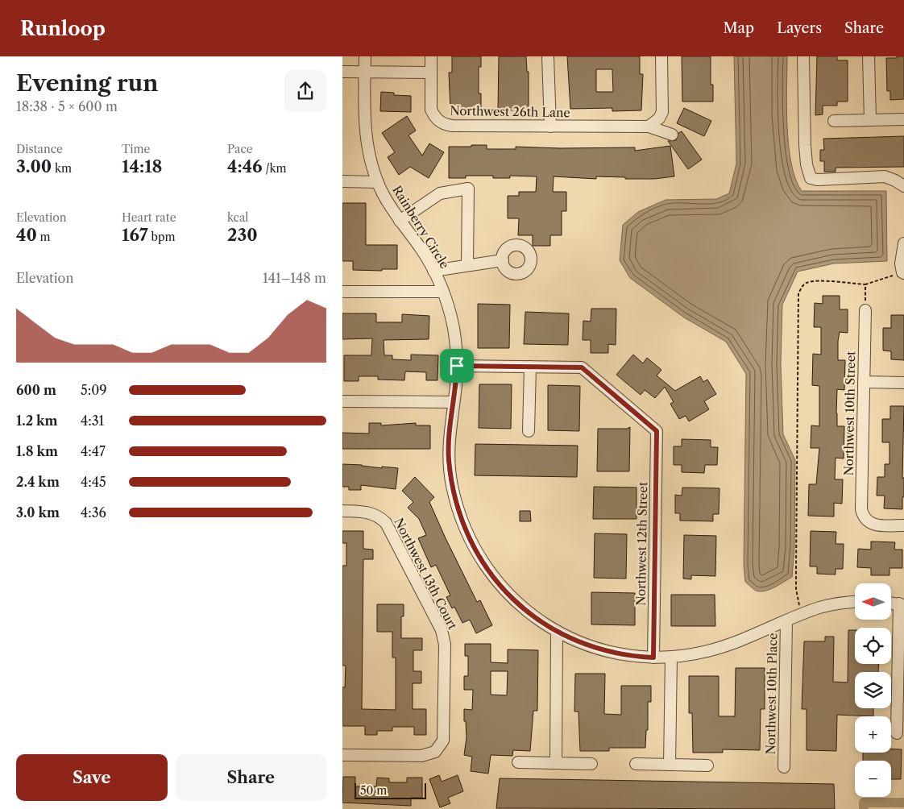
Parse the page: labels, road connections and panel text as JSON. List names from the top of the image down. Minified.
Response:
{"streets":{"street":["Northwest 26th Lane","Rainberry Circle","Northwest 10th Street","Northwest 12th Street","Northwest 13th Court","Northwest 10th Place"]},"crossings":[["Rainberry Circle","Northwest 12th Street"],["Rainberry Circle","Northwest 10th Place"]],"scale_bar":"50 m","north":"left","page":{"header":"Runloop","nav":["Map","Layers","Share"],"heading":["Evening run","18:38 · 5 × 600 m"],"stats":[["Distance","3.00 km"],["Time","14:18"],["Pace","4:46 /km"],["Elevation","40 m"],["Heart rate","167 bpm"],["kcal","230"]],"chart":["Elevation","141–148 m"],"list":[{"name":"600 m","note":"5:09"},{"name":"1.2 km","note":"4:31"},{"name":"1.8 km","note":"4:47"},{"name":"2.4 km","note":"4:45"},{"name":"3.0 km","note":"4:36"}],"map_buttons":["+","−"],"buttons":["Save","Share"],"scale":"50 m"}}
